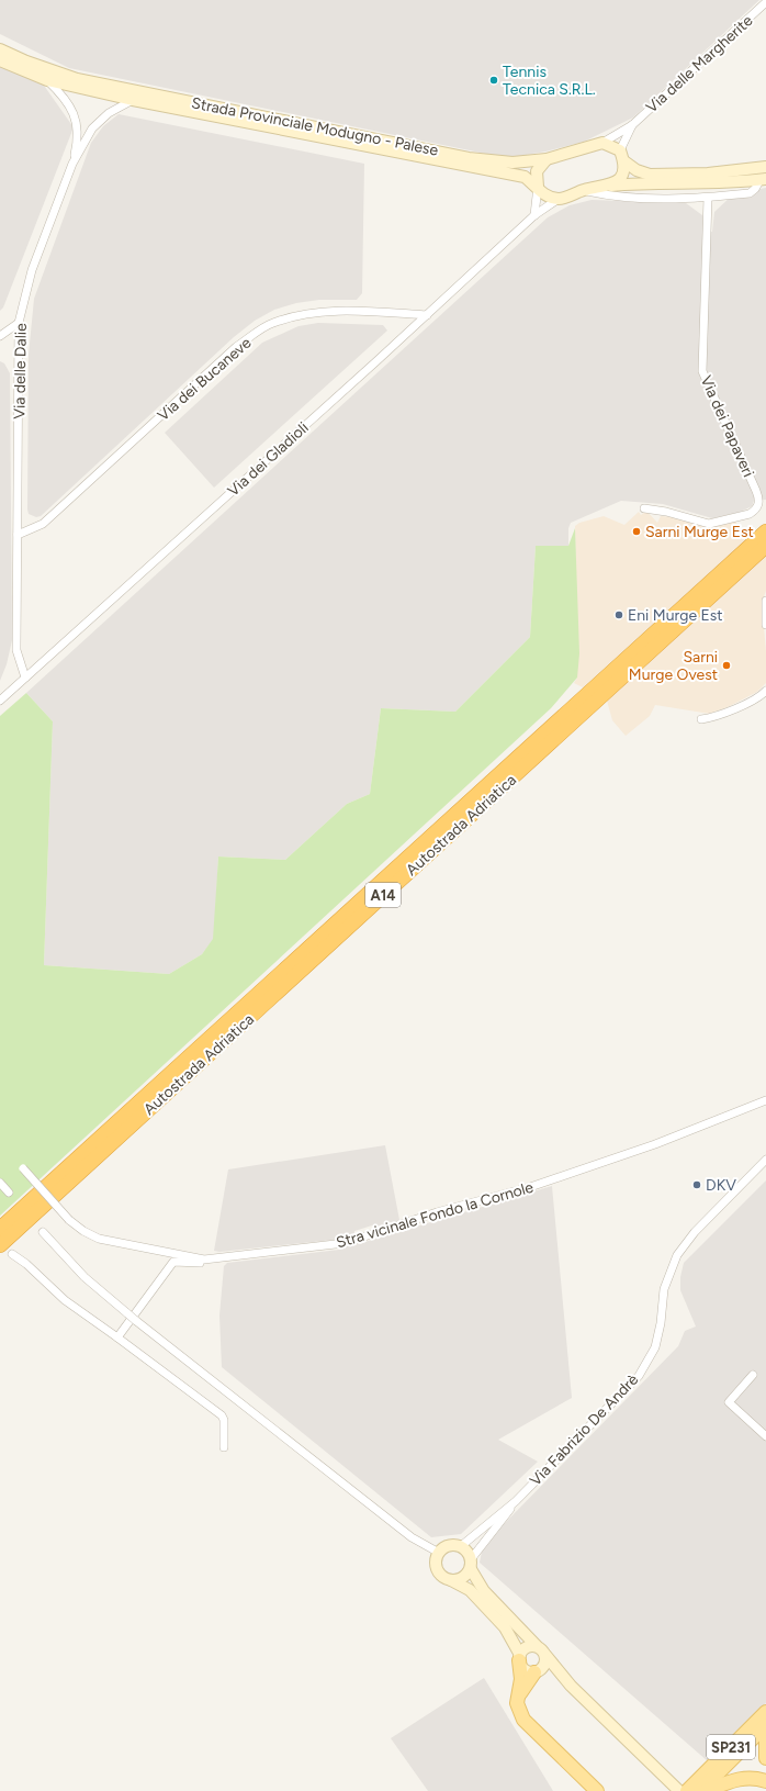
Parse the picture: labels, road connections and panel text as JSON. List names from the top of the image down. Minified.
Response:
{"streets":{"highway":["Autostrada Adriatica","A14"],"main road":["Strada Provinciale Modugno - Palese","SP231"],"street":["Via delle Margherite","Via delle Dalie","Via dei Bucaneve","Via dei Papaveri","Via dei Gladioli","Stra vicinale Fondo la Cornole","Via Fabrizio De Andrè"]},"crossings":[["Strada Provinciale Modugno - Palese","Via delle Dalie"],["Strada Provinciale Modugno - Palese","Via dei Gladioli"],["Via delle Dalie","Via dei Bucaneve"],["Via delle Dalie","Via dei Gladioli"],["Via dei Bucaneve","Via dei Gladioli"]],"places":["Tennis Tecnica S.R.L.","Sarni Murge Est","Eni Murge Est","Sarni Murge Ovest","DKV"]}
